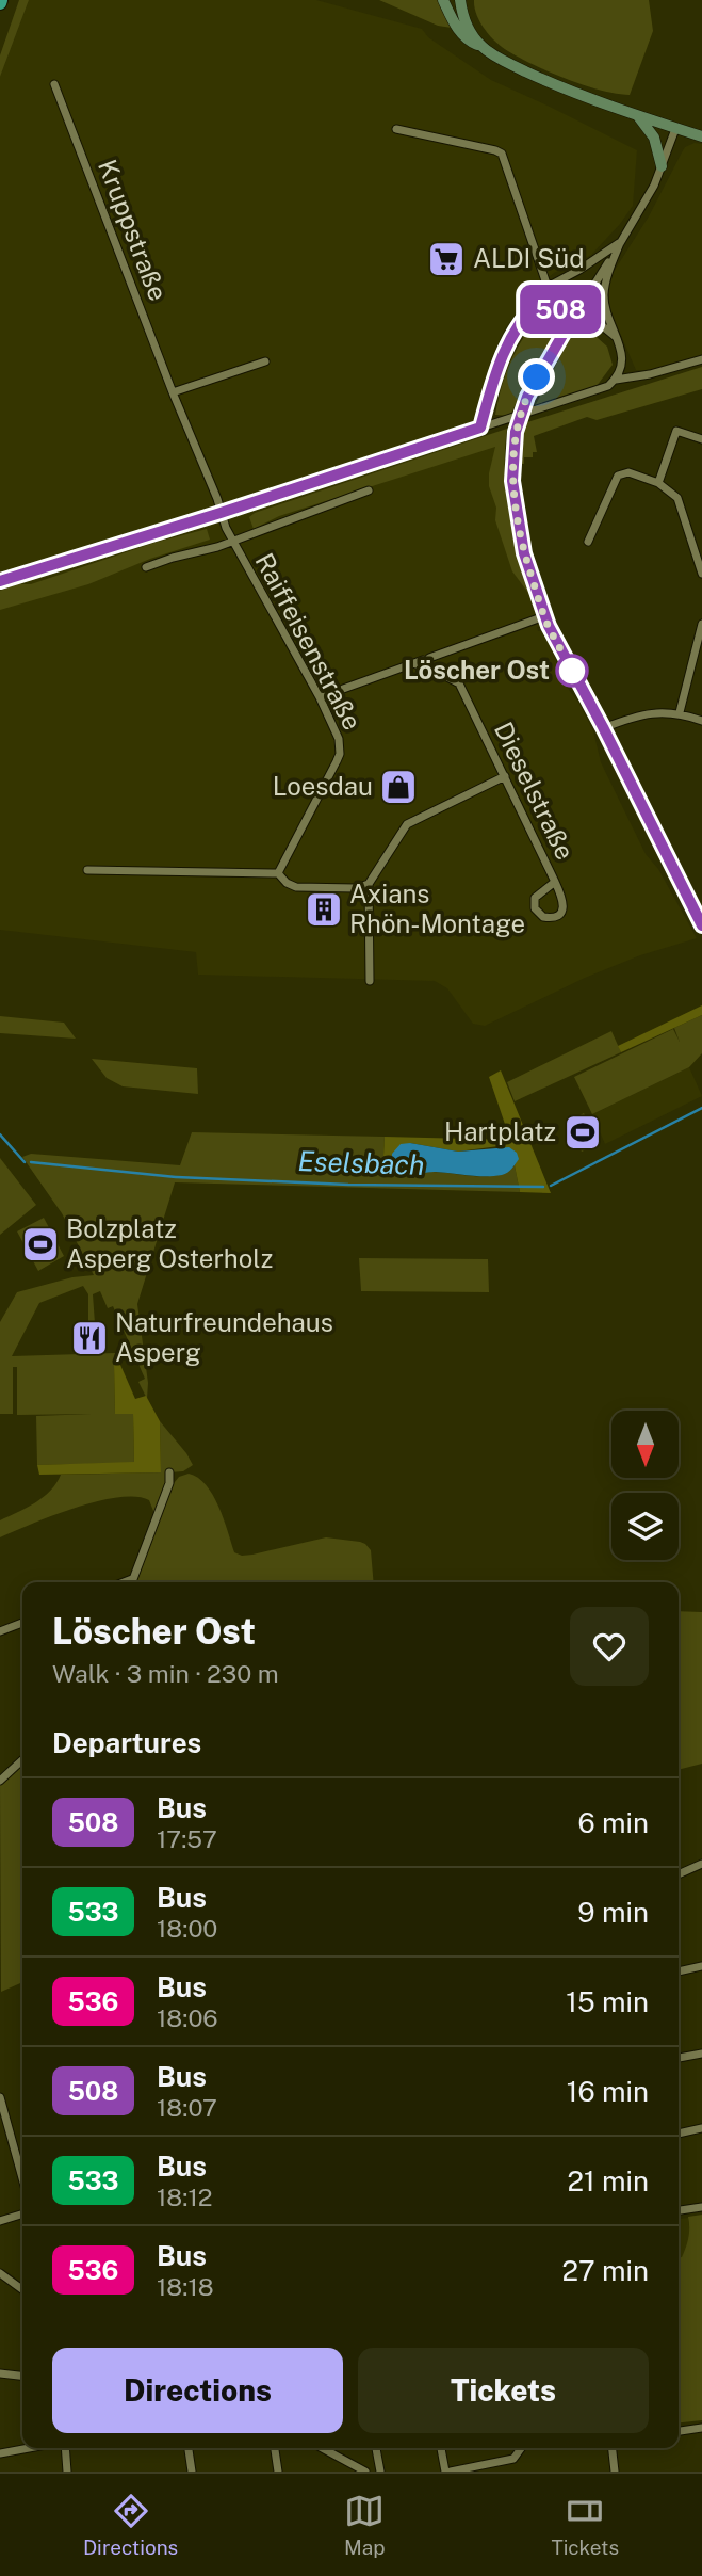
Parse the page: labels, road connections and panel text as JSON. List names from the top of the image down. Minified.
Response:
{"streets":{"street":["Kruppstraße","Raiffeisenstraße","Dieselstraße"]},"crossings":[["Kruppstraße","Raiffeisenstraße"]],"water":["Eselsbach"],"places":{"supermarket":["ALDI Süd"],"other":["Löscher Ost"],"shop":["Loesdau"],"building":["Axians Rhön-Montage"],"sports":["Hartplatz","Bolzplatz Asperg Osterholz"],"restaurant":["Naturfreundehaus Asperg"]},"lines":["bus line 508"],"north":"bottom","page":{"on_map":"508","heading":[["Löscher Ost","Walk · 3 min · 230 m"],"Departures"],"list":[{"mark":"508","name":"Bus","note":"17:57","value":"6 min"},{"mark":"533","name":"Bus","note":"18:00","value":"9 min"},{"mark":"536","name":"Bus","note":"18:06","value":"15 min"},{"mark":"508","name":"Bus","note":"18:07","value":"16 min"},{"mark":"533","name":"Bus","note":"18:12","value":"21 min"},{"mark":"536","name":"Bus","note":"18:18","value":"27 min"}],"buttons":["Directions","Tickets"],"tabs":["Directions","Map","Tickets"]}}
